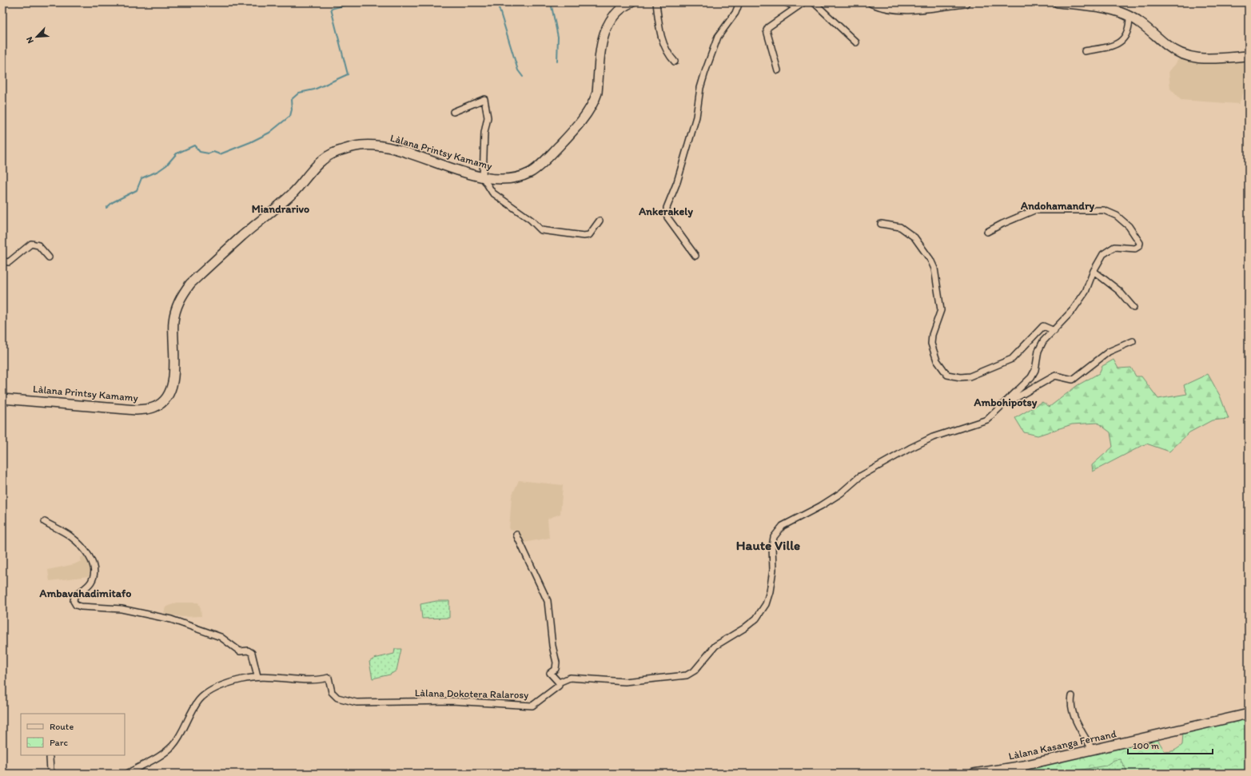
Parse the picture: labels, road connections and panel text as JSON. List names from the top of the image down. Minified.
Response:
{"streets":{"street":["Làlana Printsy Kamamy","Làlana Dokotera Ralarosy","Làlana Kasanga Fernand"]},"districts":["Andohamandry","Miandrarivo","Ankerakely","Ambohipotsy","Haute Ville","Ambavahadimitafo"],"legend":["Route","Parc"],"scale_bar":"100 m","north":"bottom left"}
